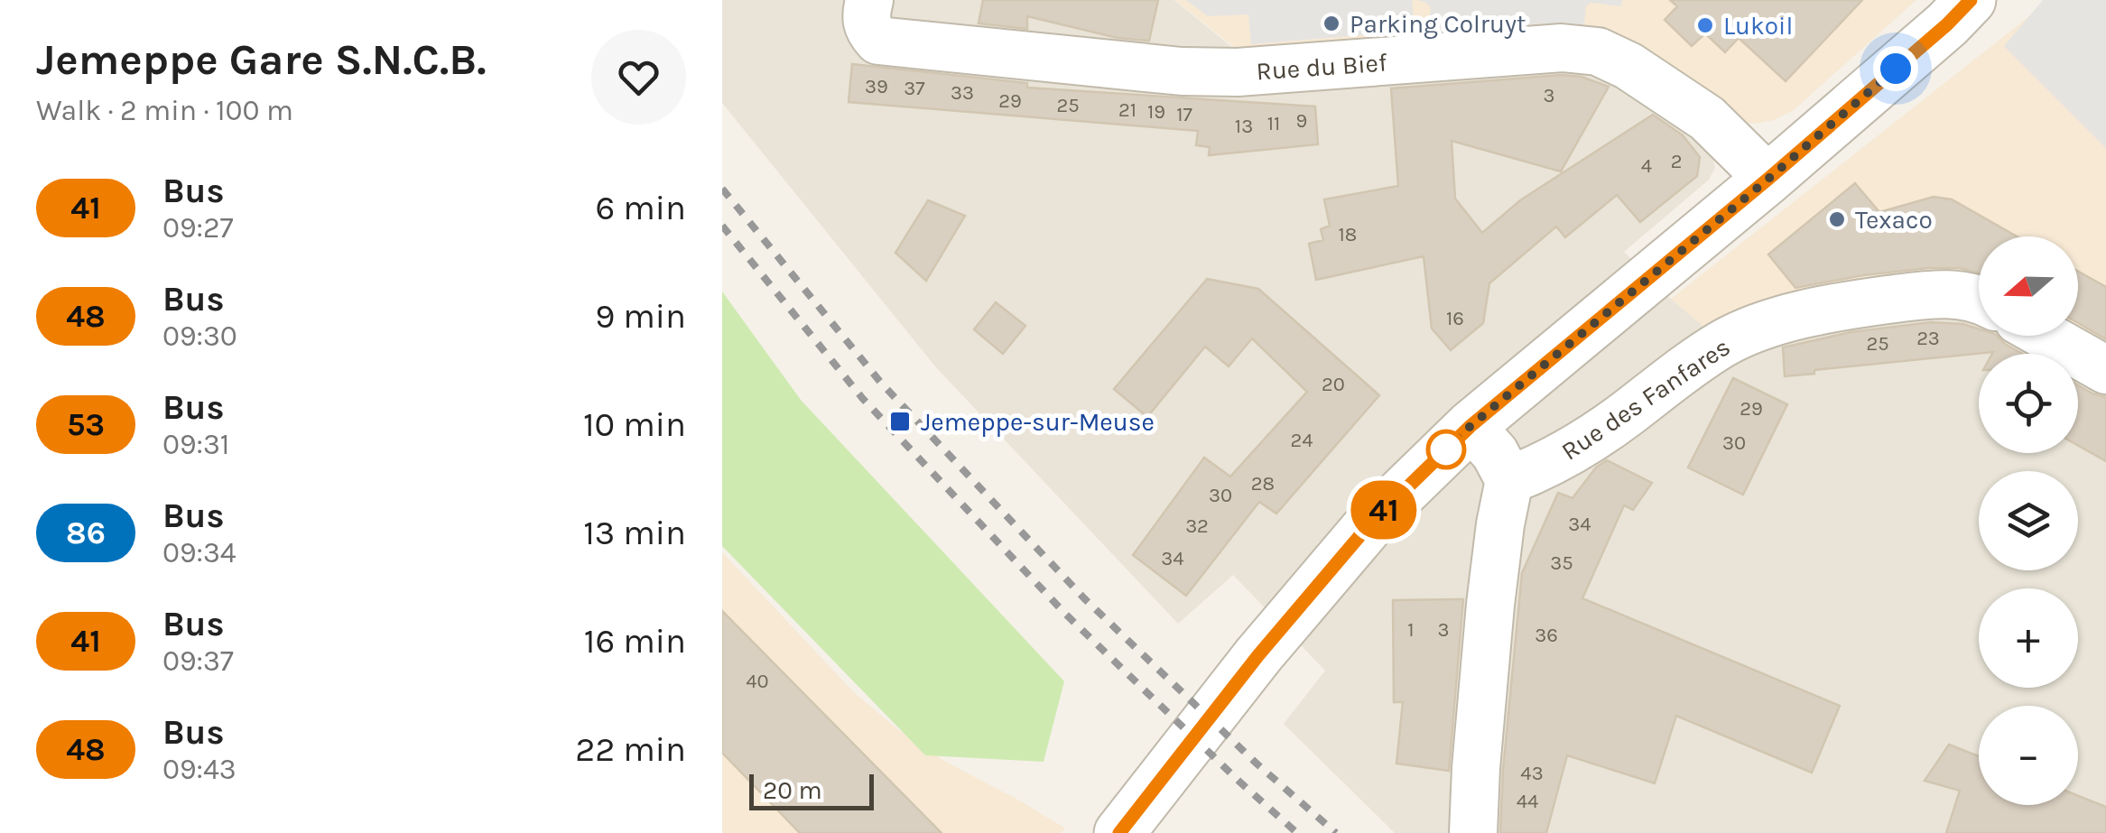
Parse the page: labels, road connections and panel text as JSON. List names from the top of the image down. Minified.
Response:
{"streets":{"street":["Rue du Bief","Rue des Fanfares"]},"places":{"other":["Parking Colruyt","Lukoil","Texaco"],"transit":["Jemeppe-sur-Meuse"]},"lines":["bus line 41"],"house_numbers":["39","37","33","3","29","25","21","19","17","9","11","13","2","4","18","16","23","25","20","29","24","30","28","30","34","32","34","35","1","3","36","40","43","44"],"scale_bar":"20 m","north":"left","page":{"heading":["Jemeppe Gare S.N.C.B.","Walk · 2 min · 100 m"],"on_map":"41","list":[{"mark":"41","name":"Bus","note":"09:27","value":"6 min"},{"mark":"48","name":"Bus","note":"09:30","value":"9 min"},{"mark":"53","name":"Bus","note":"09:31","value":"10 min"},{"mark":"86","name":"Bus","note":"09:34","value":"13 min"},{"mark":"41","name":"Bus","note":"09:37","value":"16 min"},{"mark":"48","name":"Bus","note":"09:43","value":"22 min"}],"map_buttons":["+","−"],"scale":"20 m"}}
